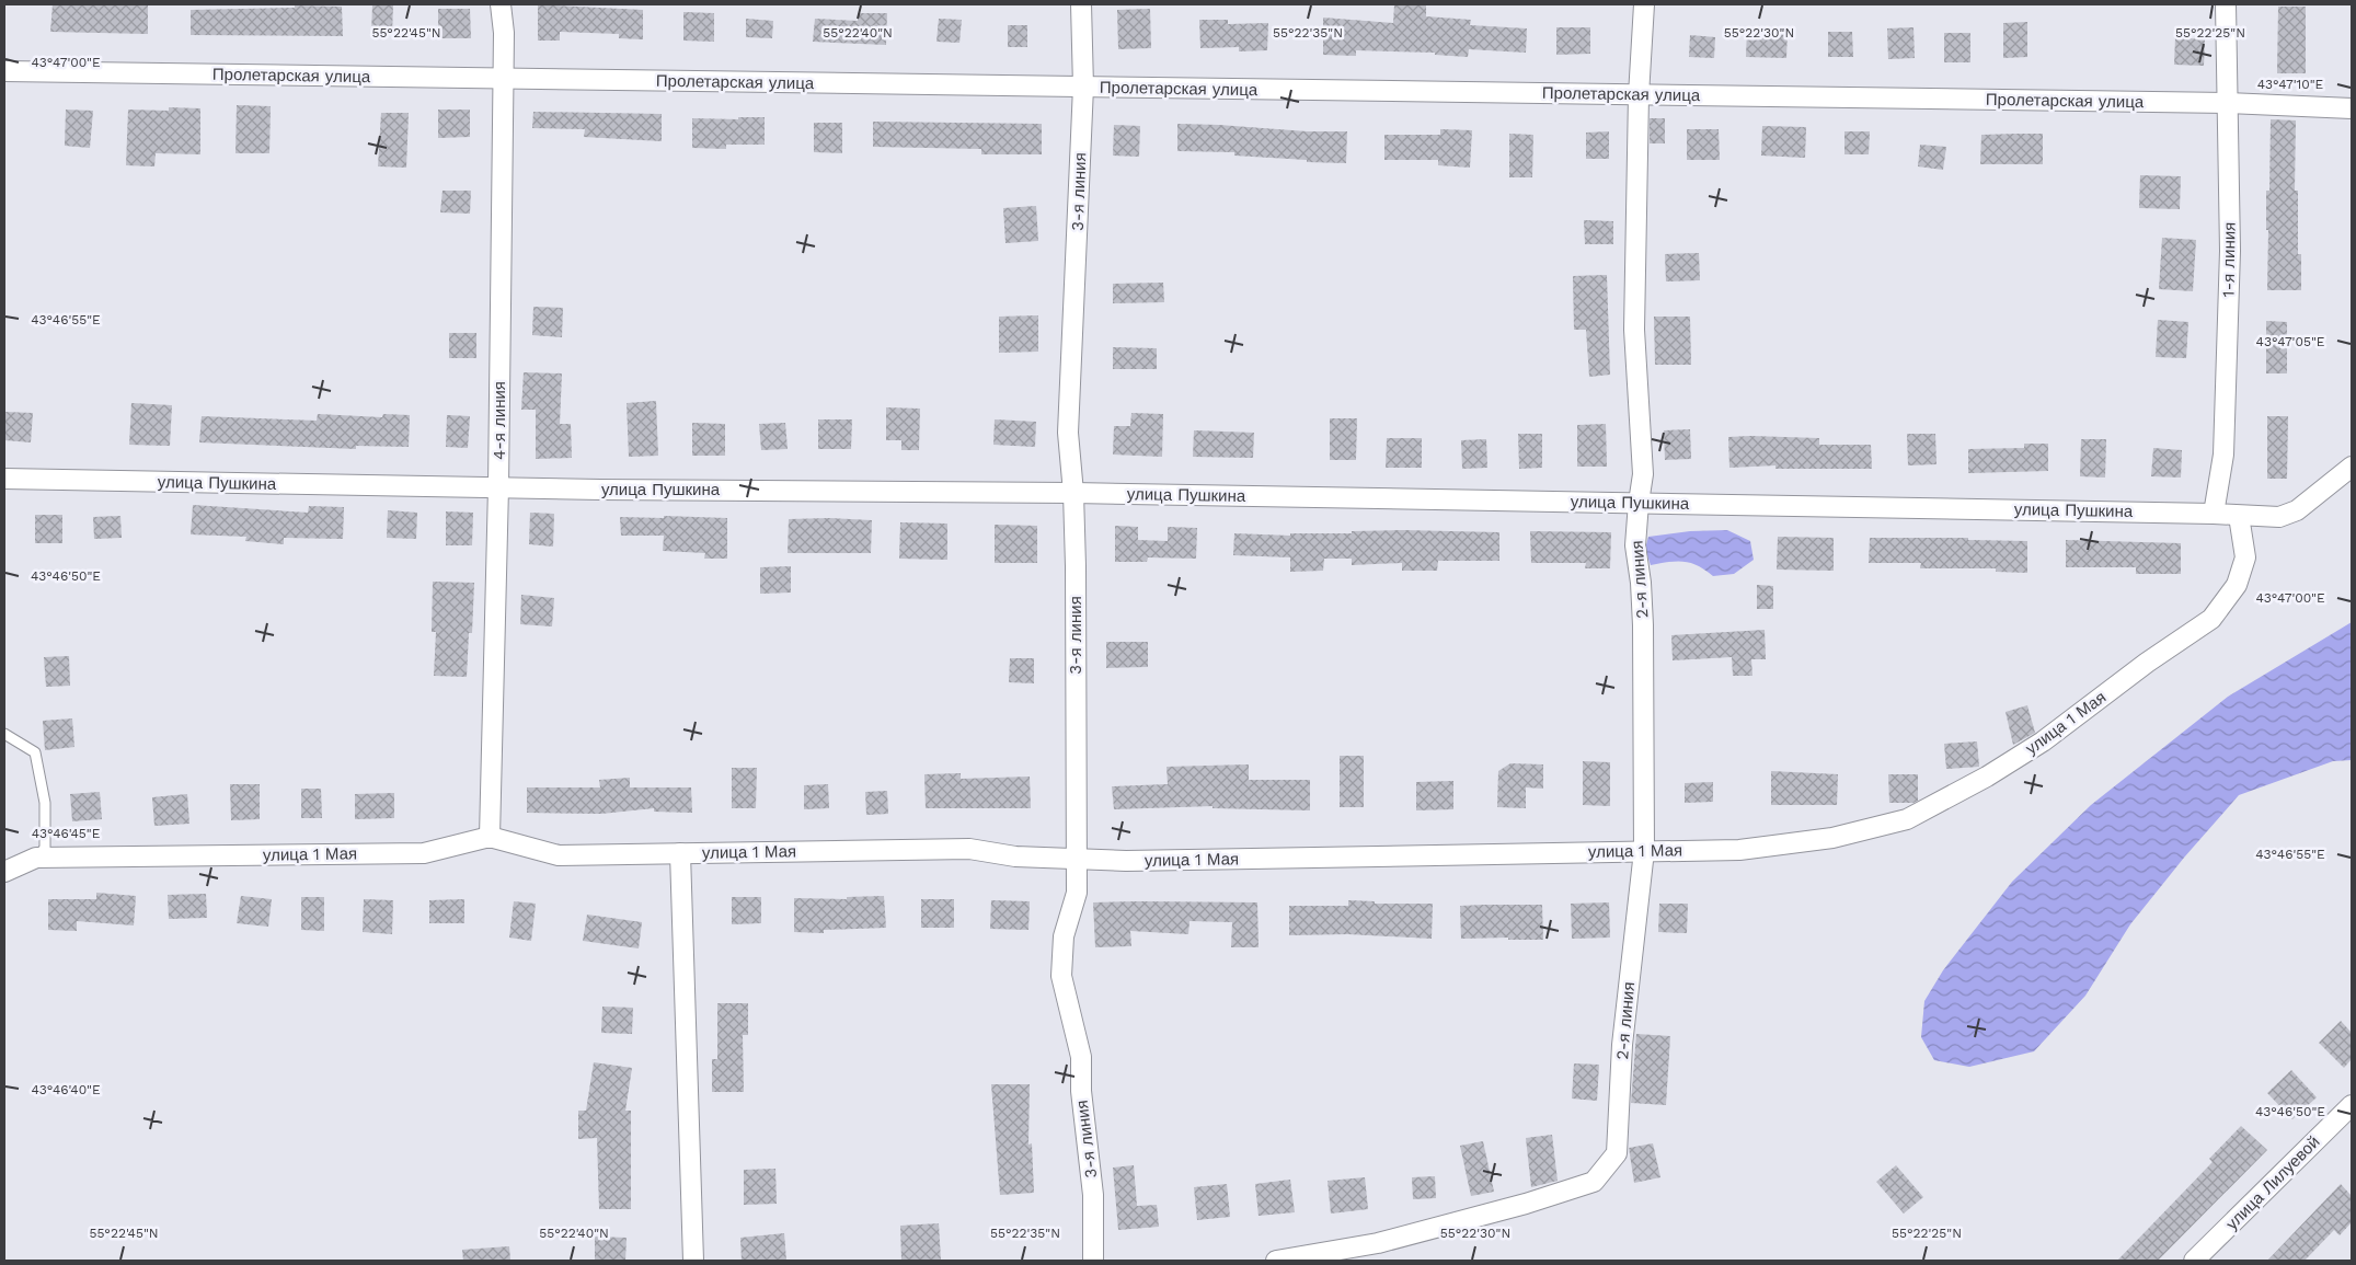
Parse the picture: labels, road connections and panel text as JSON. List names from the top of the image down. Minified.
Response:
{"streets":{"street":["Пролетарская улица","3-я линия","1-я линия","4-я линия","улица Пушкина","2-я линия","улица 1 Мая","улица Лилуевой"]},"crossings":[["Пролетарская улица","3-я линия"],["Пролетарская улица","1-я линия"],["Пролетарская улица","4-я линия"],["Пролетарская улица","2-я линия"],["3-я линия","улица Пушкина"],["3-я линия","улица 1 Мая"],["1-я линия","улица Пушкина"],["4-я линия","улица Пушкина"],["4-я линия","улица 1 Мая"],["улица Пушкина","2-я линия"],["улица Пушкина","улица 1 Мая"],["2-я линия","улица 1 Мая"]],"coordinates":["55°22'40\"N","55°22'25\"N","55°22'45\"N","55°22'35\"N","55°22'30\"N","43°47'00\"E","43°47'10\"E","43°46'55\"E","43°47'05\"E","43°46'50\"E","43°46'45\"E","43°46'40\"E"]}
